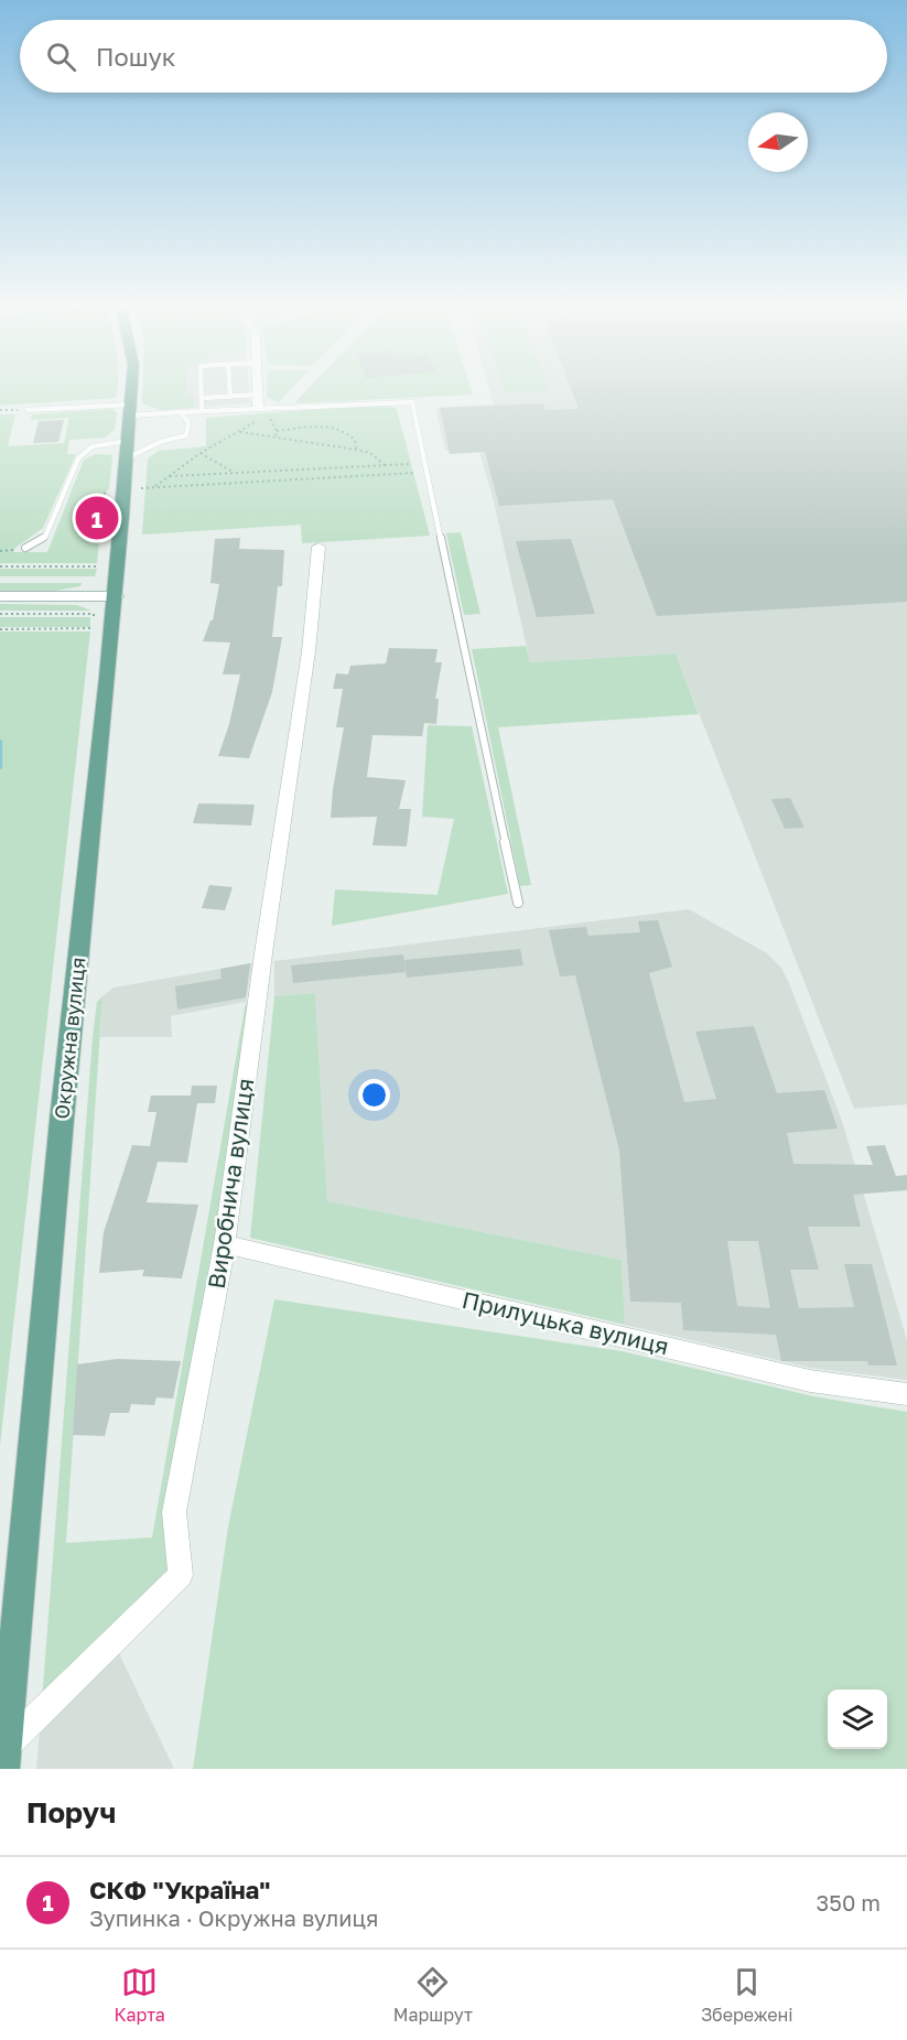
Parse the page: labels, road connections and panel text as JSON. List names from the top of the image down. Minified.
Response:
{"streets":{"main road":["Окружна вулиця"],"street":["Виробнича вулиця","Прилуцька вулиця"]},"crossings":[["Окружна вулиця","Виробнича вулиця"],["Виробнича вулиця","Прилуцька вулиця"]],"north":"left","page":{"search":"Пошук","pins":"1","heading":"Поруч","list":[{"mark":"1","name":"СКФ \"Україна\"","note":"Зупинка · Окружна вулиця","value":"350 m"}],"nav":["Карта","Маршрут","Збережені"]}}
